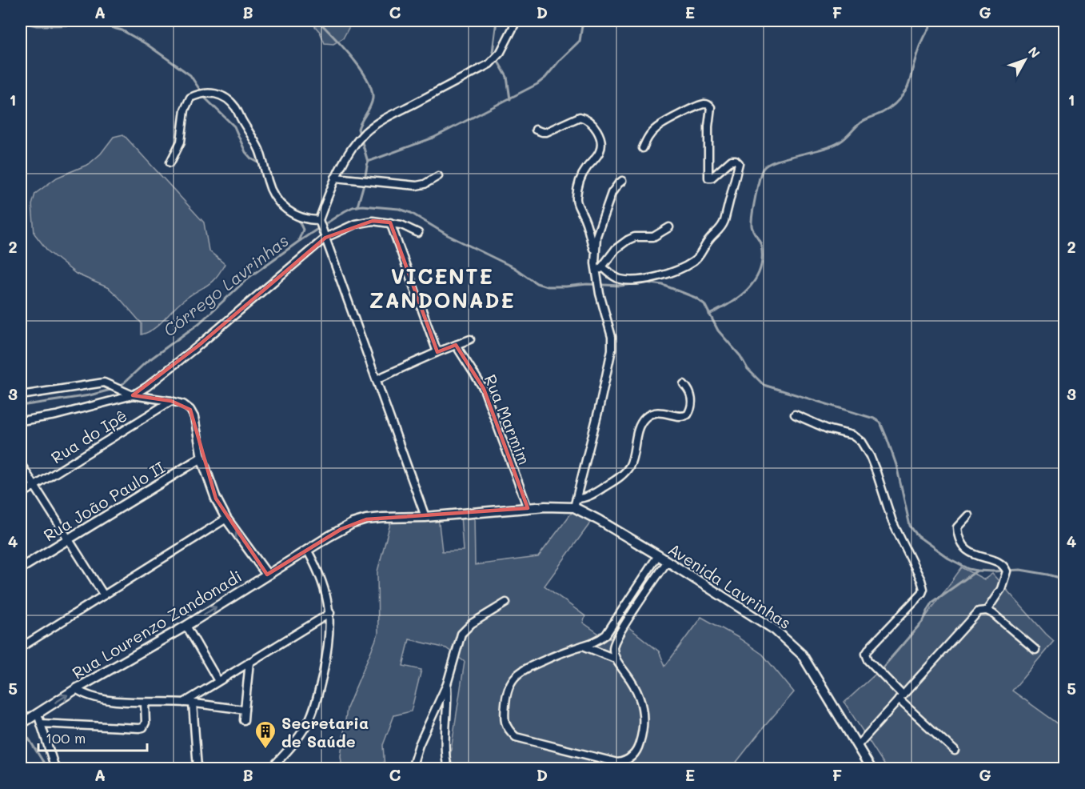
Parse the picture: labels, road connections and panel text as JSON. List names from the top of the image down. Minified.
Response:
{"streets":{"street":["Rua Marmim","Rua do Ipê","Rua João Paulo II","Avenida Lavrinhas","Rua Lourenzo Zandonadi"]},"crossings":[["Rua Marmim","Rua Lourenzo Zandonadi"],["Avenida Lavrinhas","Rua Lourenzo Zandonadi"]],"districts":["VICENTE ZANDONADE"],"water":["Córrego Lavrinhas"],"places":{"building":["Secretaria de Saúde"]},"scale_bar":"100 m","north":"top right","grid":{"columns":["A","B","C","D","E","F","G"],"rows":["1","2","3","4","5"]}}
